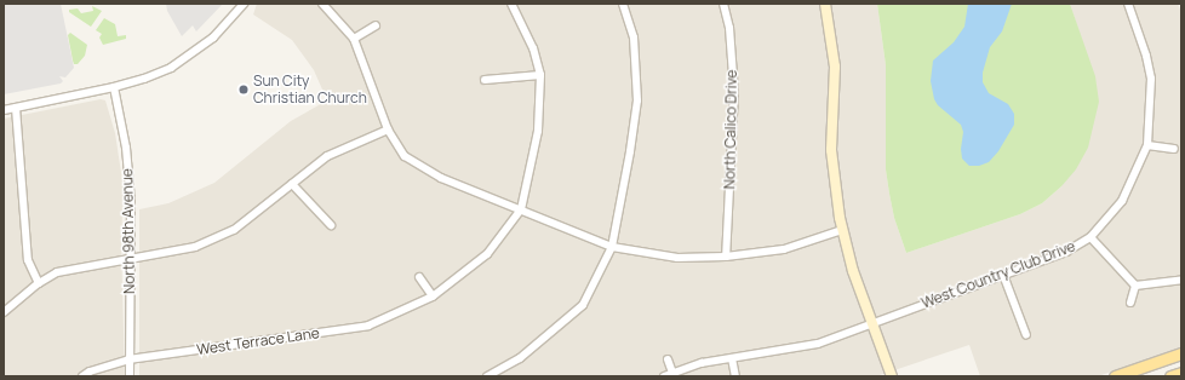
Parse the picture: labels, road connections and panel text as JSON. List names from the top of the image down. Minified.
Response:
{"streets":{"street":["North Calico Drive","North 98th Avenue","West Country Club Drive","West Terrace Lane"]},"crossings":[["North 98th Avenue","West Terrace Lane"]],"places":["Sun City Christian Church"]}
